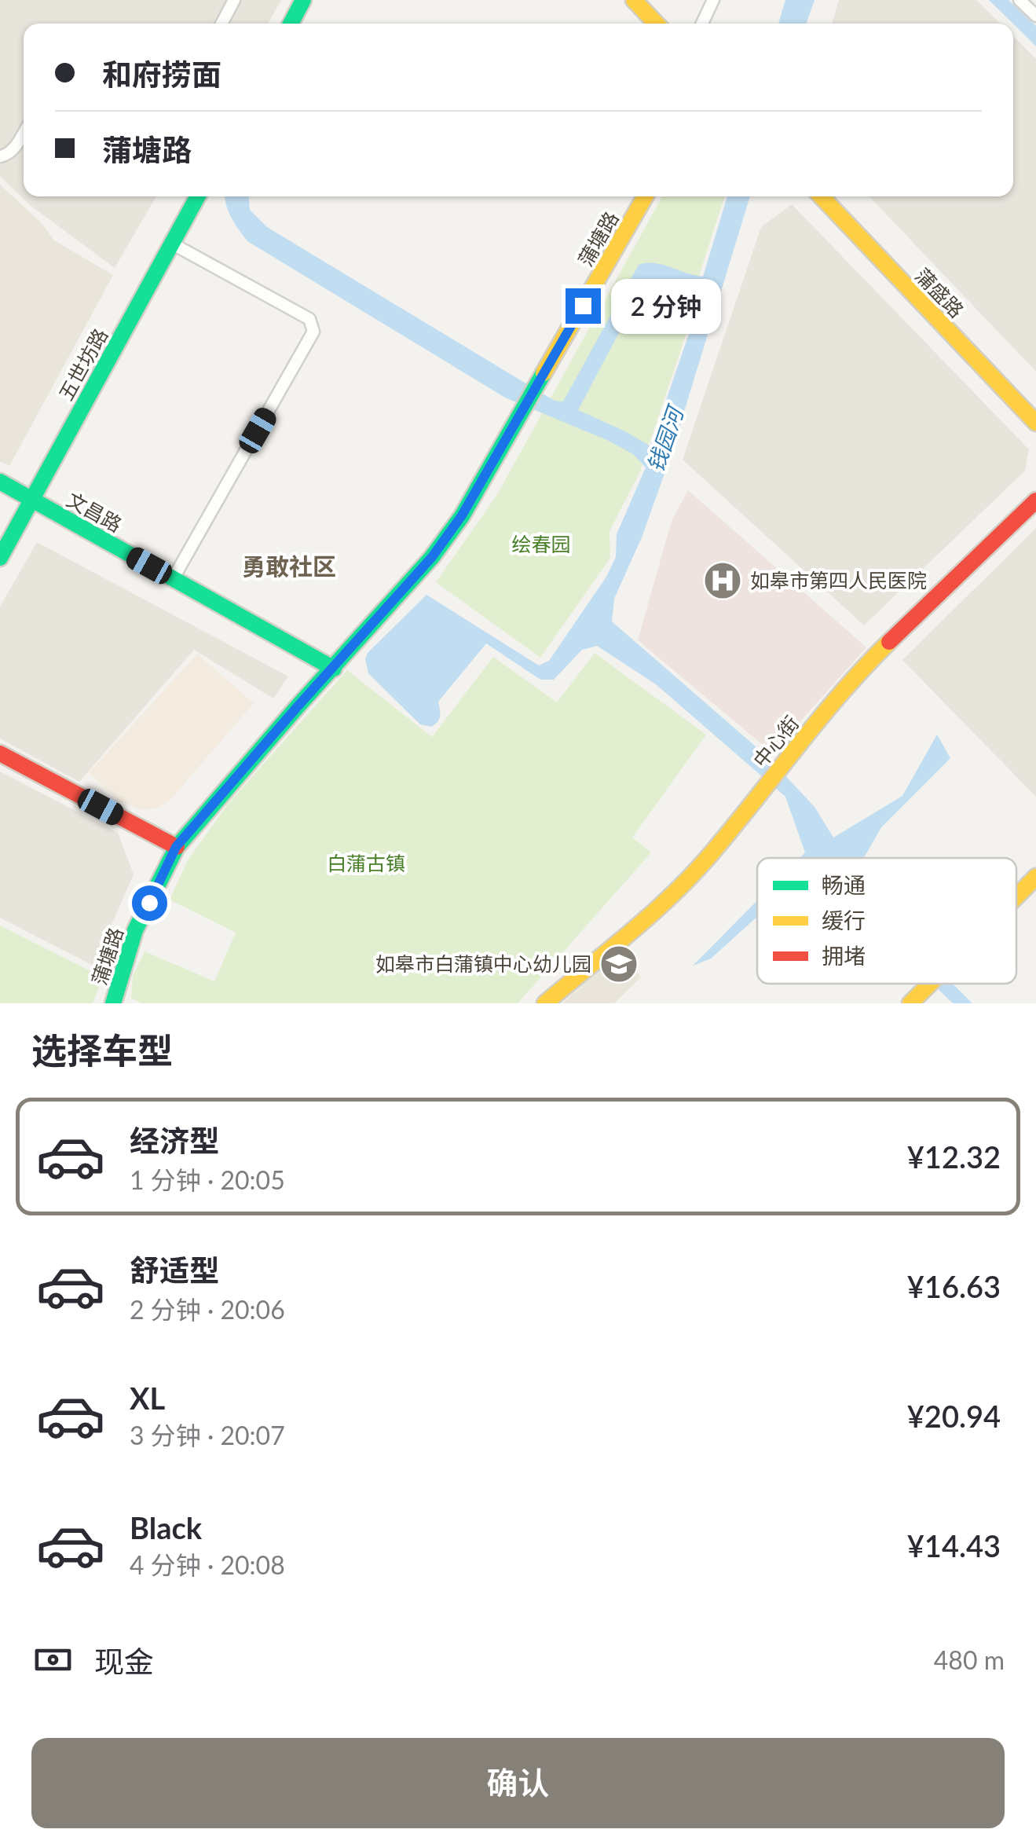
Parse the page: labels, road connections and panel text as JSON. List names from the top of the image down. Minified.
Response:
{"streets":{"street":["蒲塘路","蒲盛路","五世坊路","文昌路","中心街"]},"crossings":[["蒲塘路","文昌路"],["五世坊路","文昌路"]],"districts":["勇敢社区"],"water":["钱园河"],"parks":["绘春园","白蒲古镇"],"places":{"hospital":["如皋市第四人民医院"],"school or university":["如皋市白蒲镇中心幼儿园"]},"legend":["畅通","缓行","拥堵"],"page":{"banner":["和府捞面","蒲塘路"],"bubble":"2 分钟","heading":"选择车型","list":[{"name":"经济型","note":"1 分钟 · 20:05","value":"¥12.32"},{"name":"舒适型","note":"2 分钟 · 20:06","value":"¥16.63"},{"name":"XL","note":"3 分钟 · 20:07","value":"¥20.94"},{"name":"Black","note":"4 分钟 · 20:08","value":"¥14.43"}],"pay":["现金","480 m"],"buttons":"确认"}}
